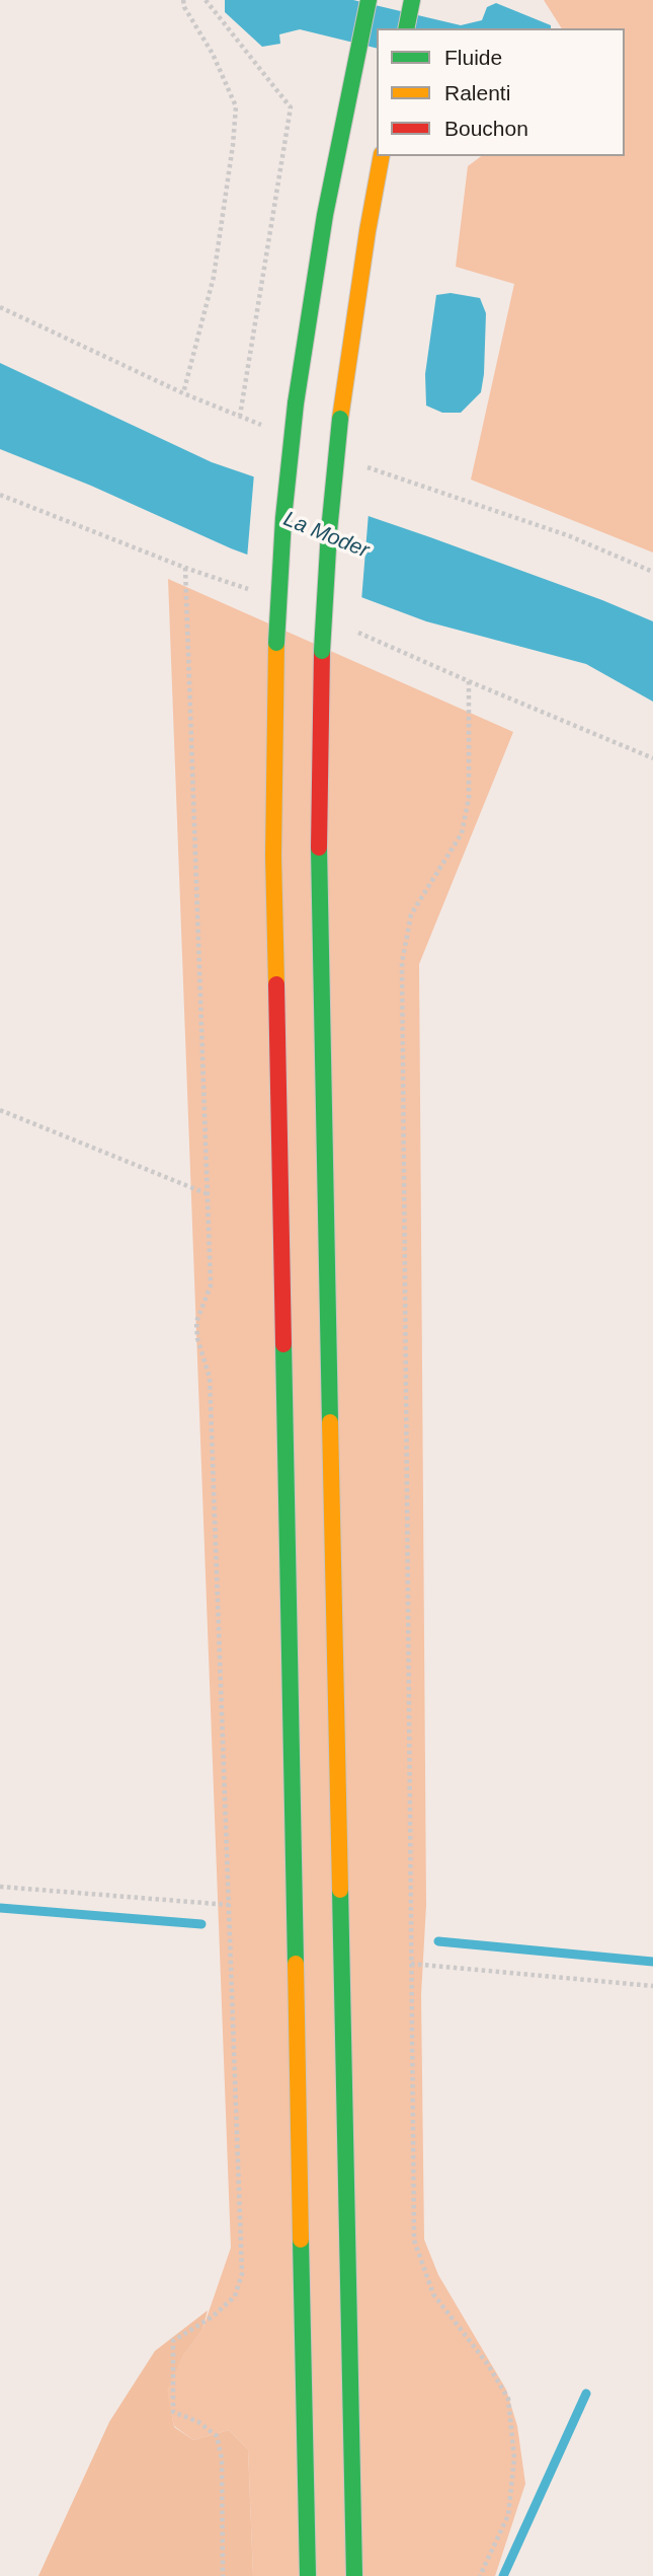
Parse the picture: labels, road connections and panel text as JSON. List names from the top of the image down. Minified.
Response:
{"water":["La Moder"],"legend":["Fluide","Ralenti","Bouchon"]}
